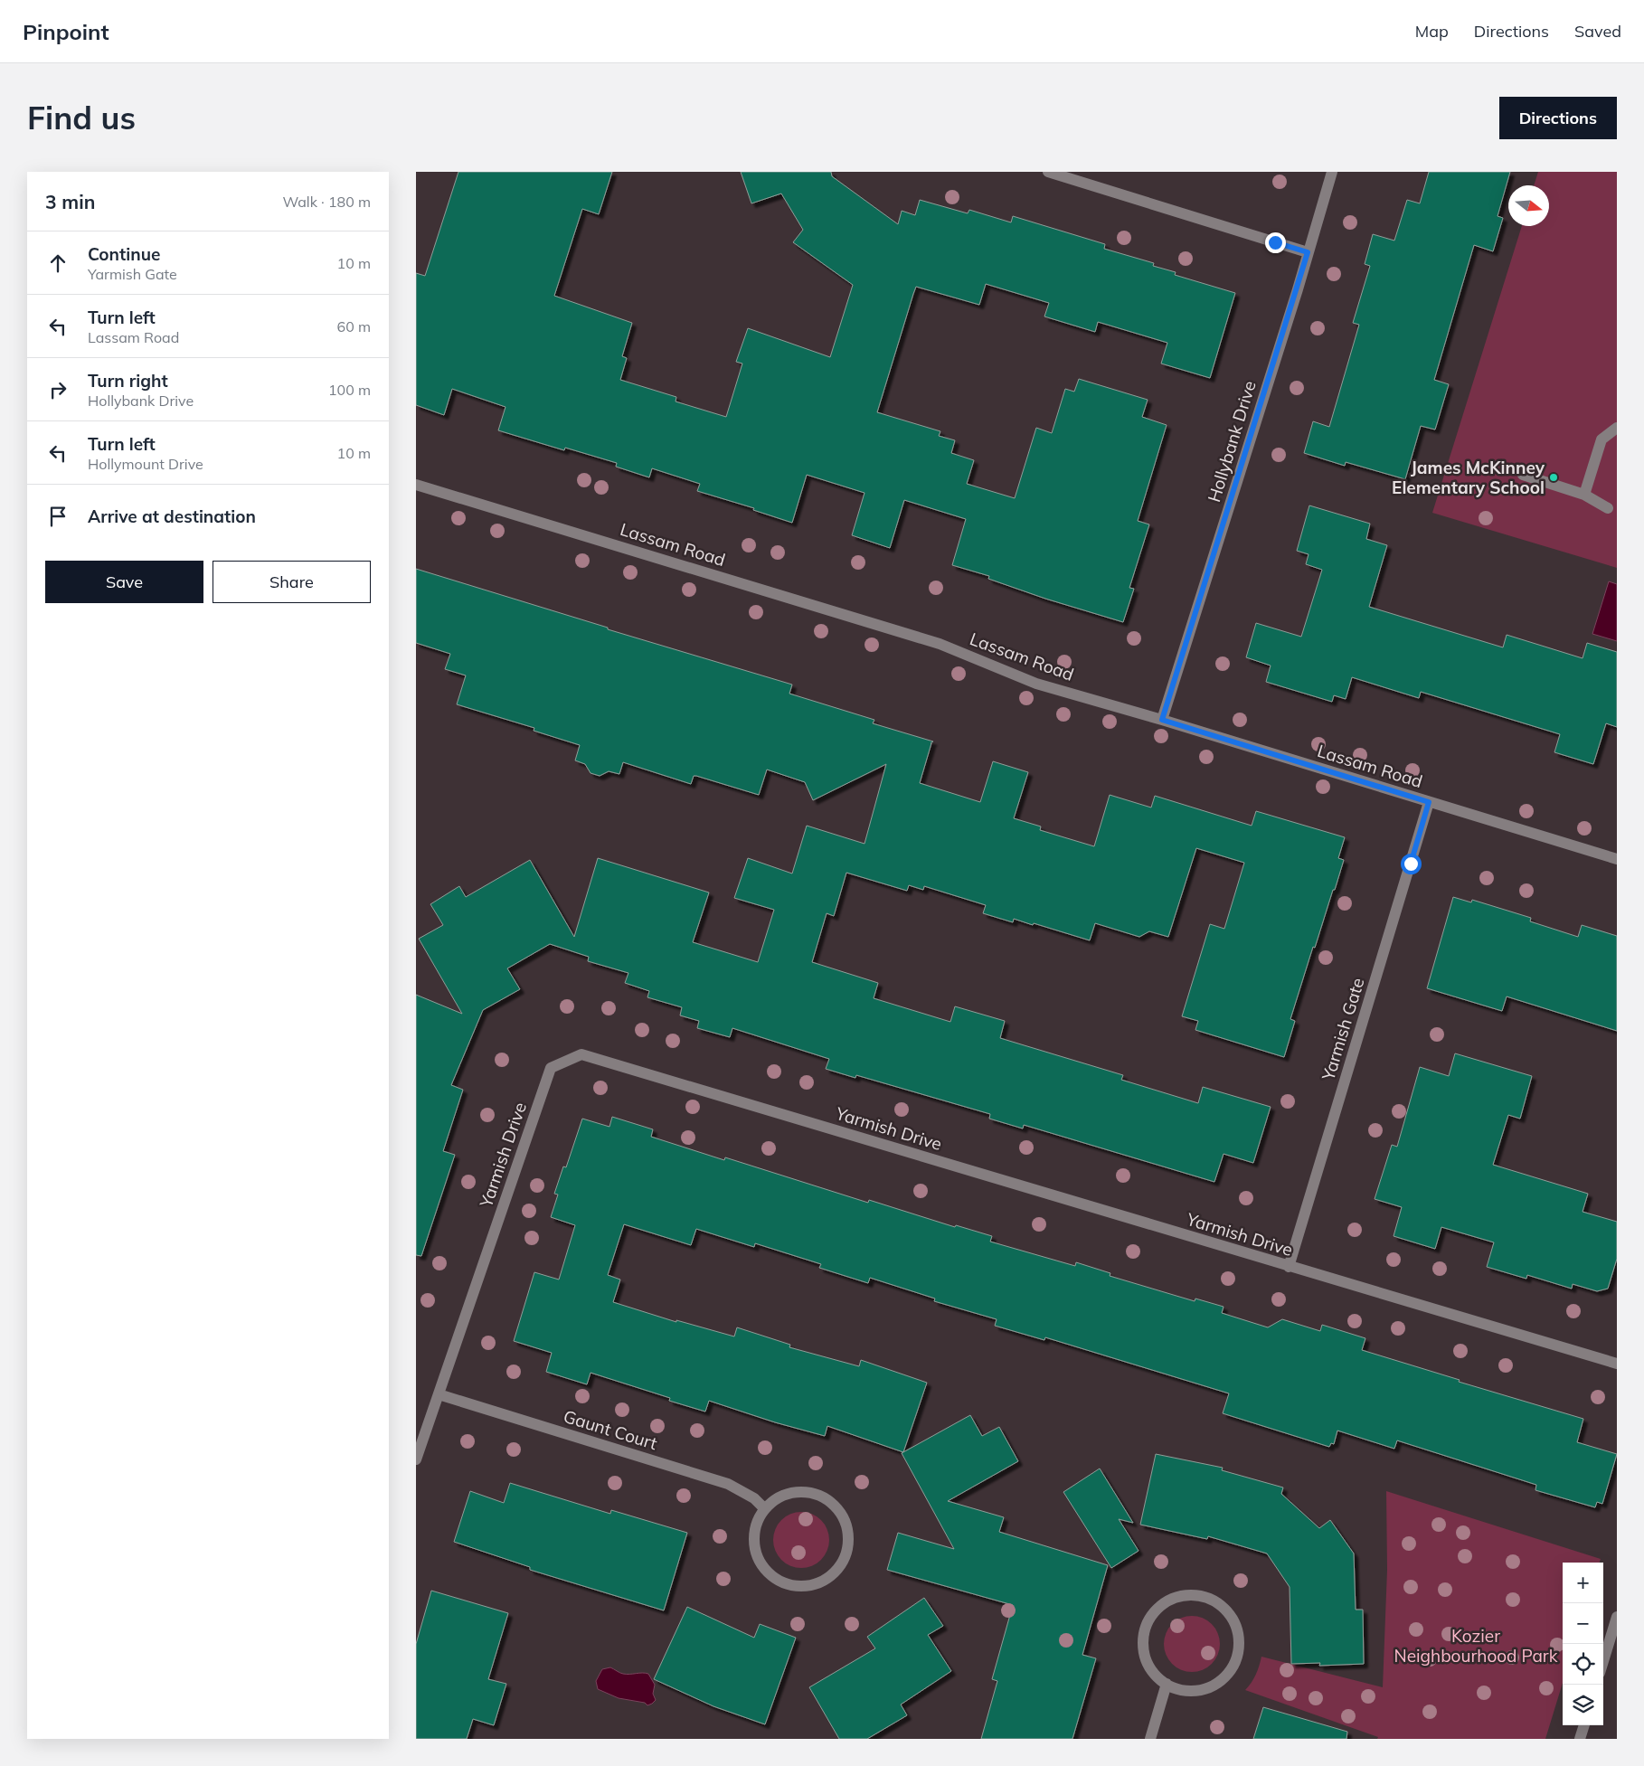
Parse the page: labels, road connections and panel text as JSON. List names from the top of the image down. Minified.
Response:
{"streets":{"street":["Hollybank Drive","Lassam Road","Yarmish Gate","Yarmish Drive","Gaunt Court"]},"crossings":[["Hollybank Drive","Lassam Road"],["Lassam Road","Yarmish Gate"],["Yarmish Gate","Yarmish Drive"],["Yarmish Drive","Gaunt Court"]],"parks":["Kozier Neighbourhood Park"],"places":["James McKinney Elementary School"],"north":"right","page":{"header":"Pinpoint","nav":["Map","Directions","Saved"],"buttons":["Directions",["Save","Share"]],"title":"Find us","heading":["3 min","Walk · 180 m"],"list":[["Continue","Yarmish Gate","10 m"],["Turn left","Lassam Road","60 m"],["Turn right","Hollybank Drive","100 m"],["Turn left","Hollymount Drive","10 m"],"Arrive at destination"],"map_buttons":["+","−"]}}
